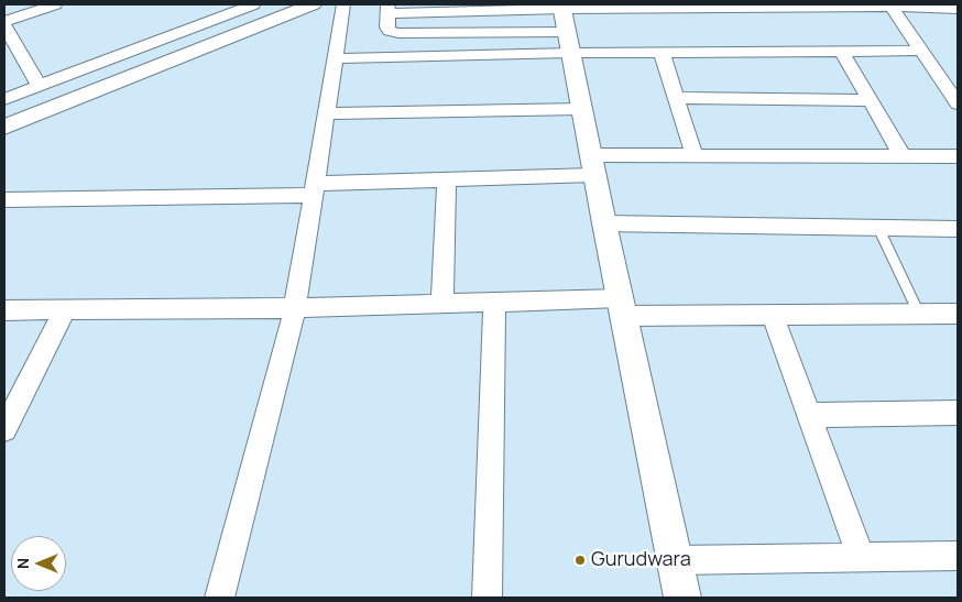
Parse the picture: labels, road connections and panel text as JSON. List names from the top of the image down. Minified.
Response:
{"places":["Gurudwara"],"north":"left"}
